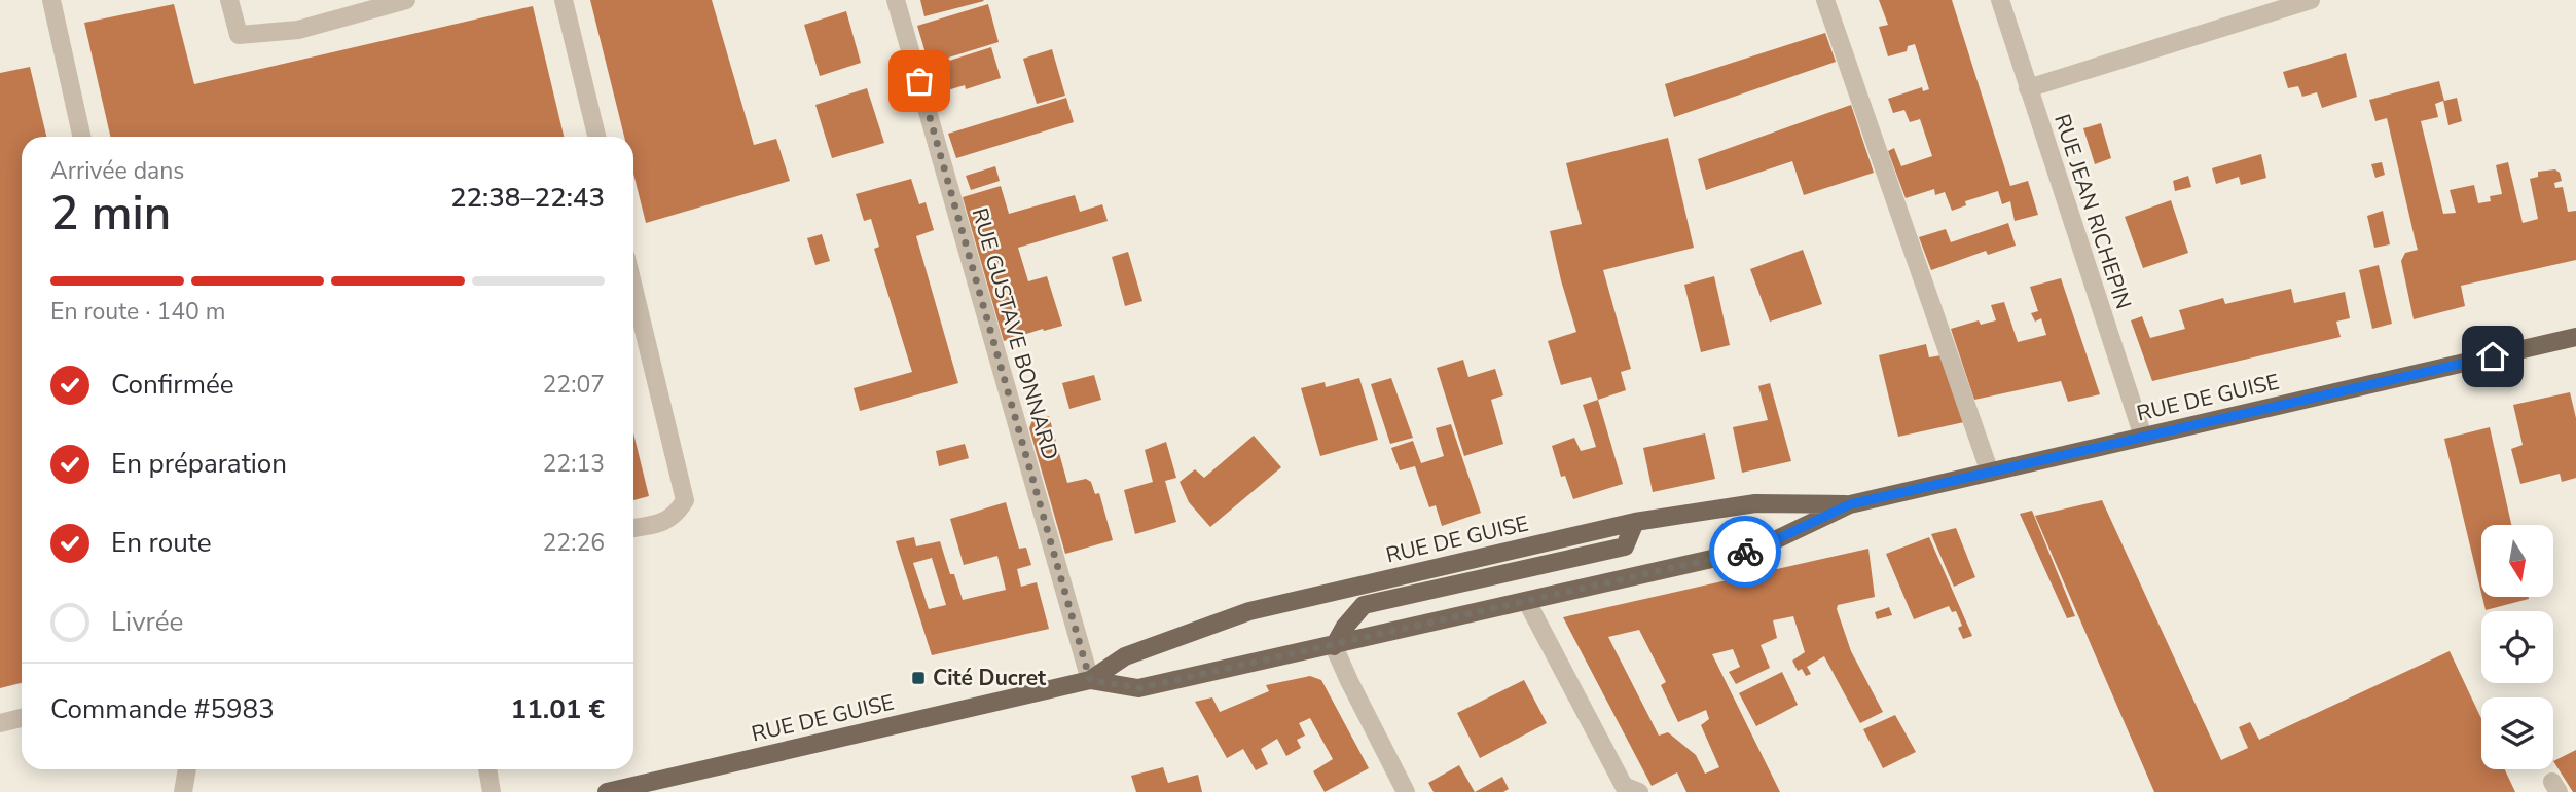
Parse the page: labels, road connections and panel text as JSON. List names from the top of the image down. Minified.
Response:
{"streets":{"main road":["RUE DE GUISE"],"street":["RUE JEAN RICHEPIN","RUE GUSTAVE BONNARD"]},"crossings":[["RUE JEAN RICHEPIN","RUE DE GUISE"],["RUE GUSTAVE BONNARD","RUE DE GUISE"]],"places":{"transit":["Cité Ducret"]},"north":"bottom","page":{"heading":["2 min","Arrivée dans","22:38–22:43"],"panel":["Commande #5983","11.01 €"],"bar":"En route · 140 m","list":[["Confirmée","22:07"],["En préparation","22:13"],["En route","22:26"],"Livrée"]}}
